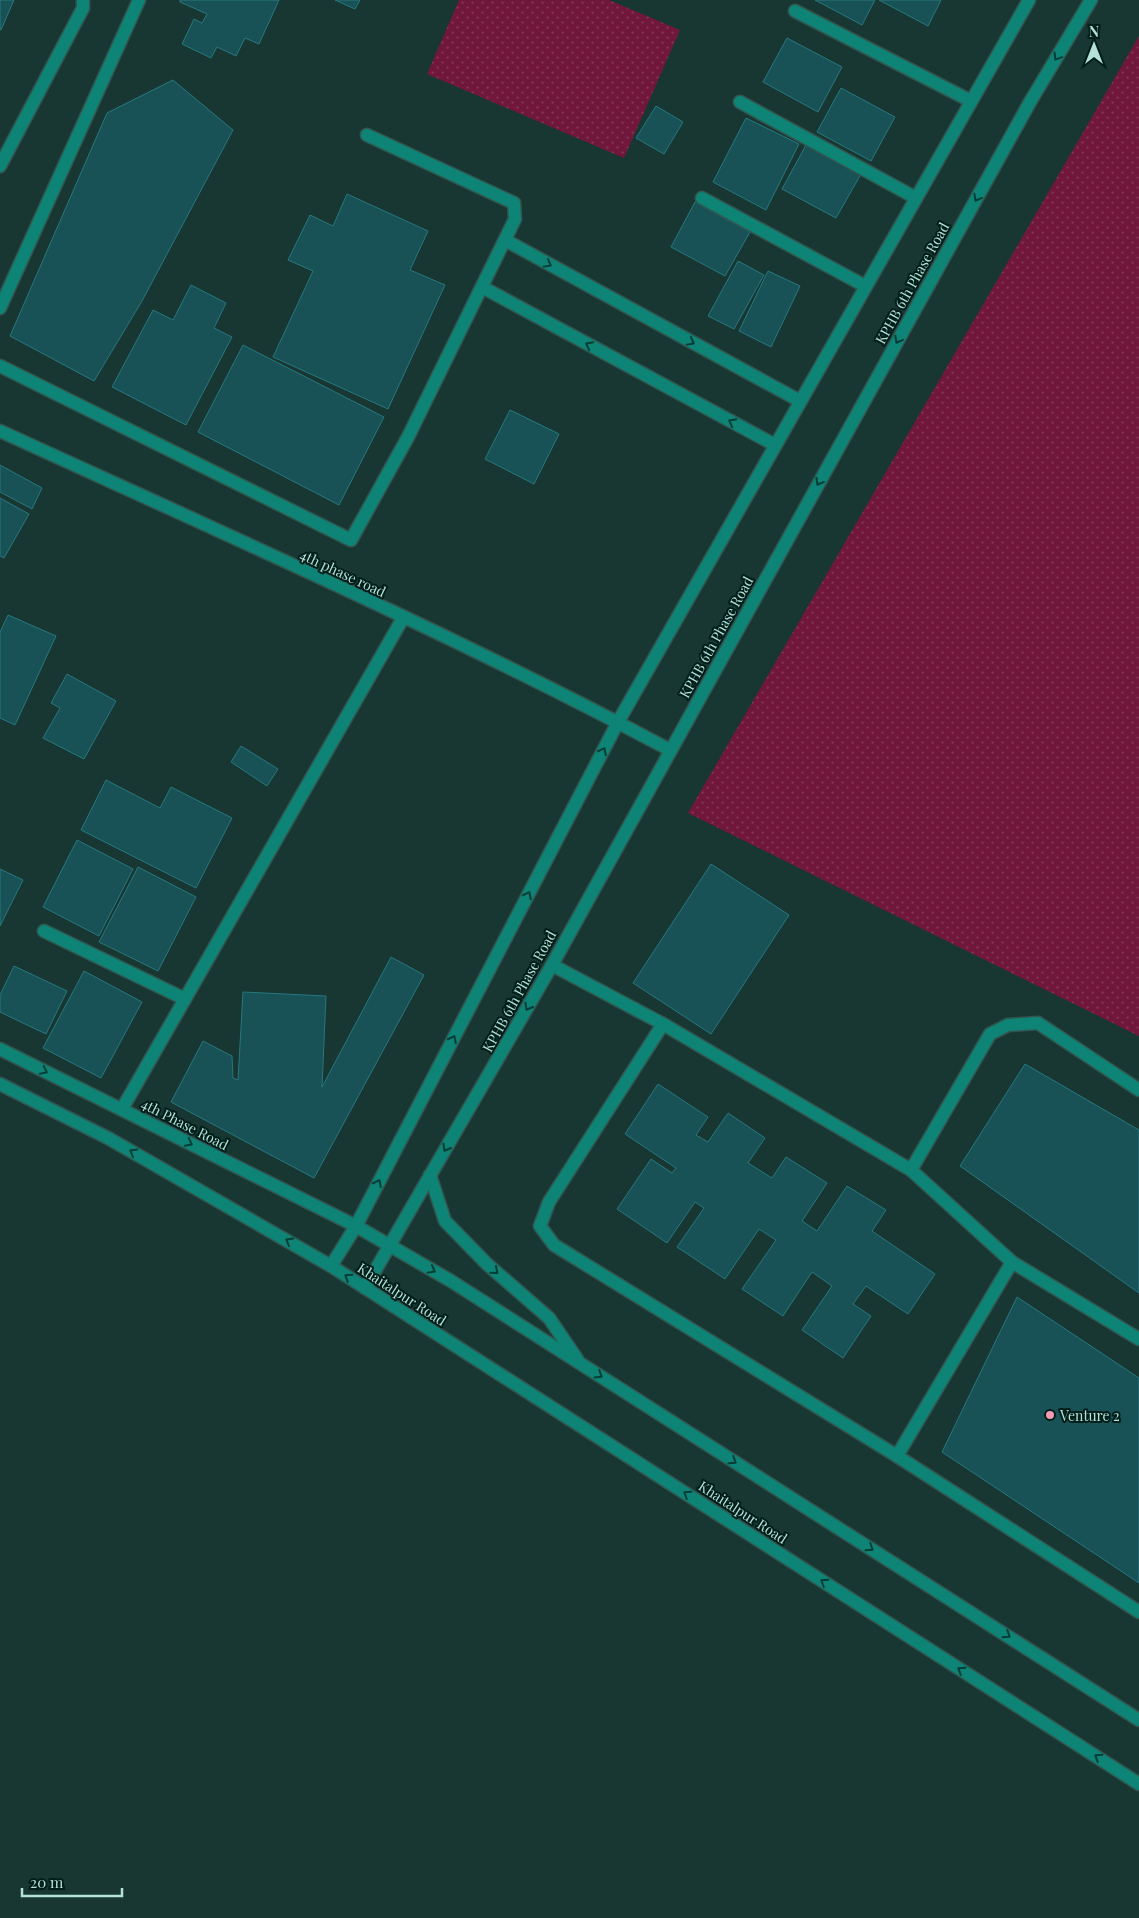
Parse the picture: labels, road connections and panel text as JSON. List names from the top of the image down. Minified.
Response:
{"streets":{"street":["KPHB 6th Phase Road","4th phase road","4th Phase Road","Khaitalpur Road"]},"crossings":[["KPHB 6th Phase Road","4th phase road"],["KPHB 6th Phase Road","Khaitalpur Road"]],"places":["Venture 2"],"scale_bar":"20 m","north":"top"}
